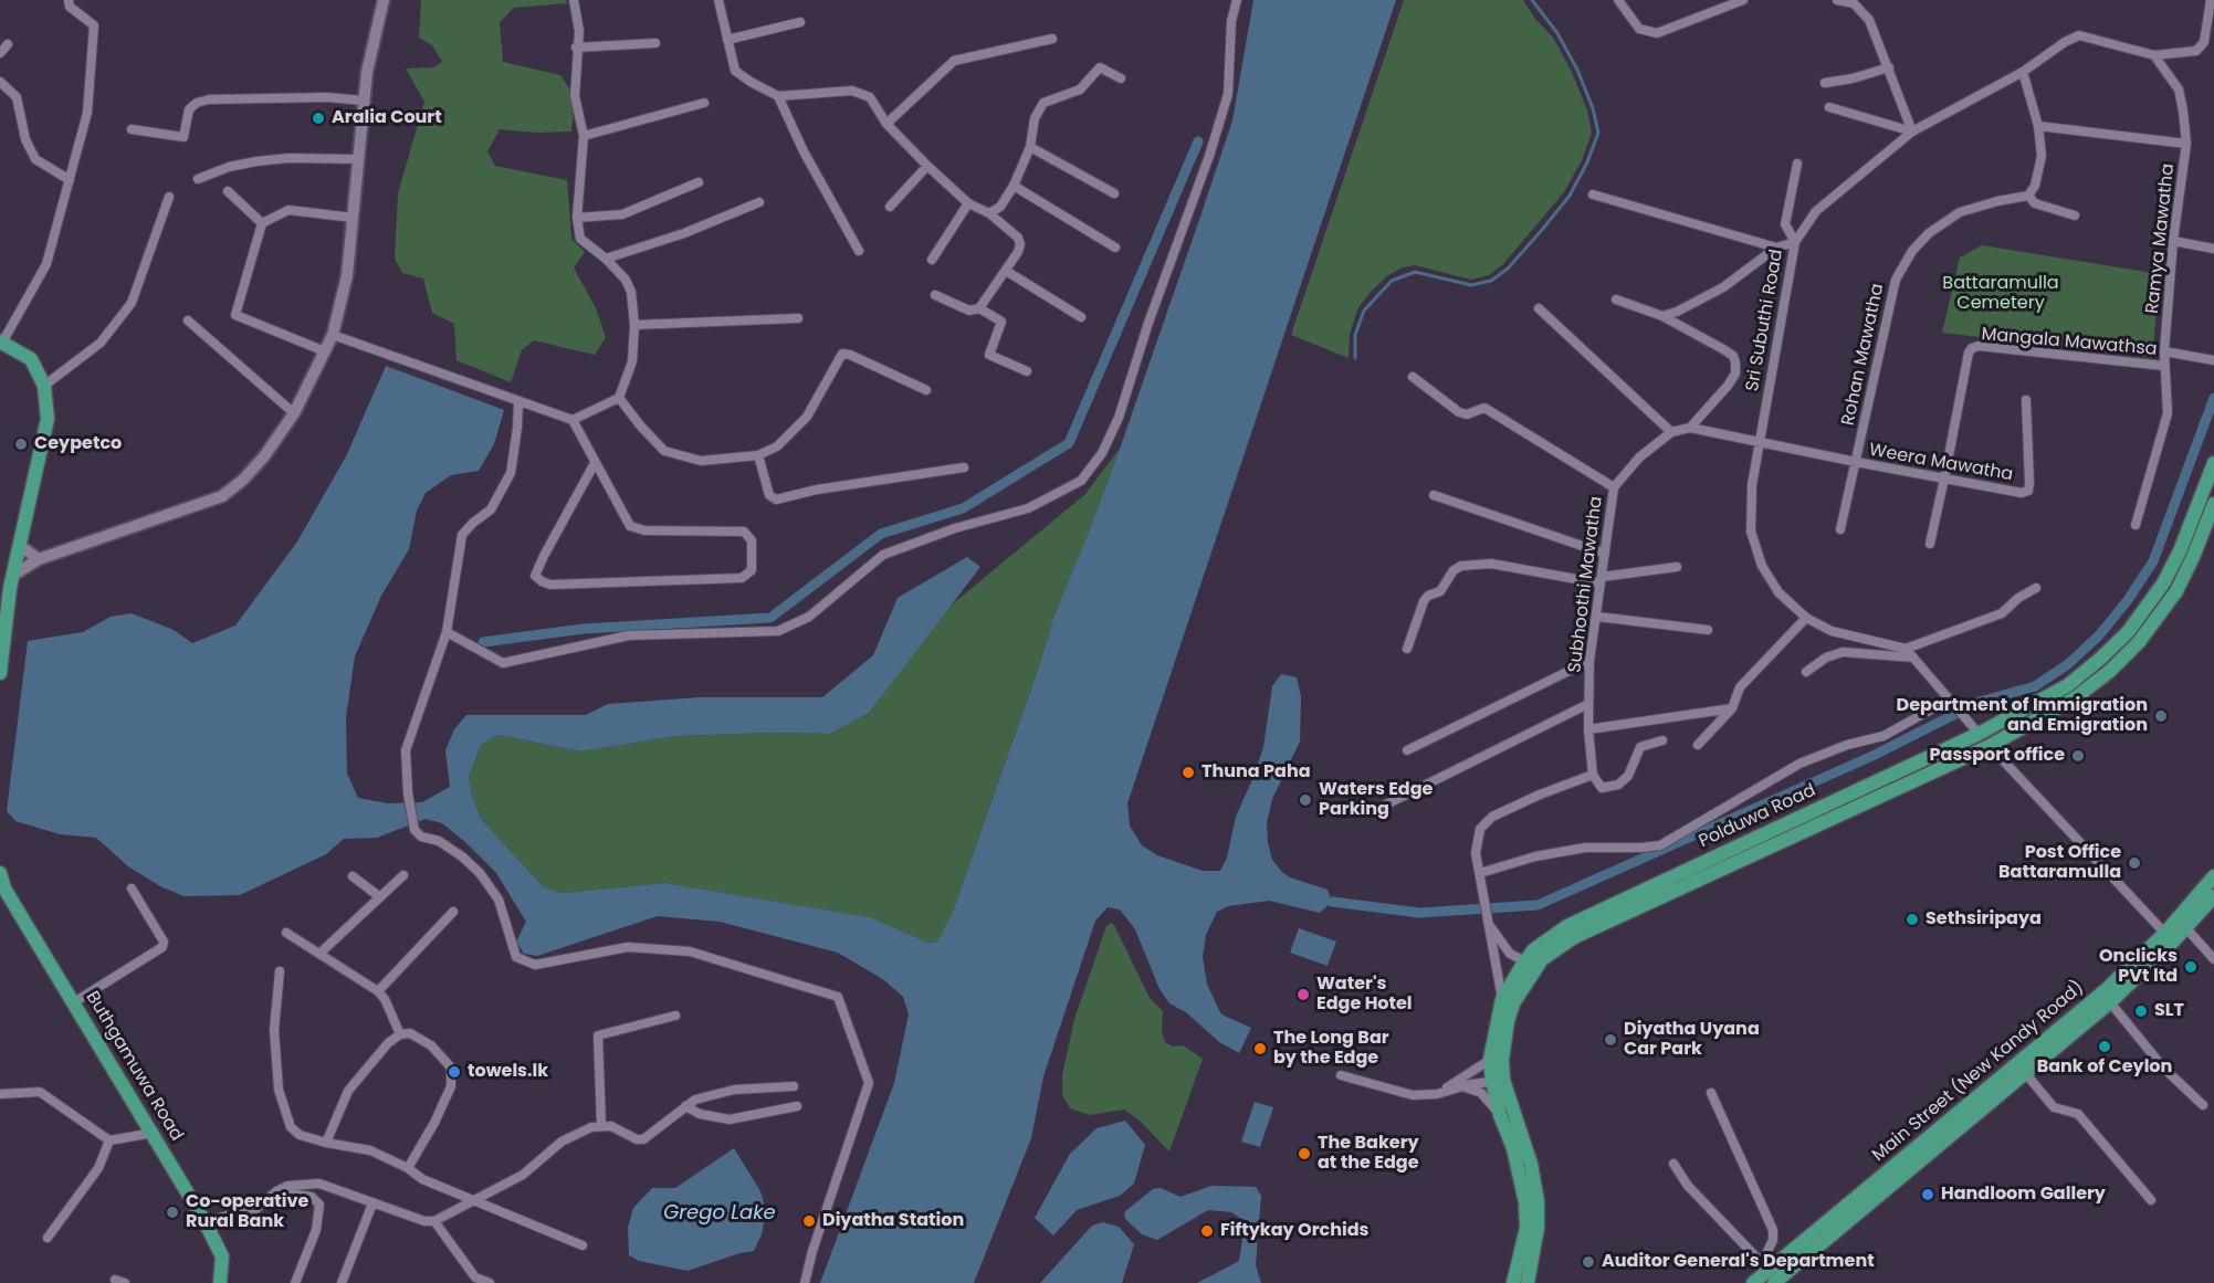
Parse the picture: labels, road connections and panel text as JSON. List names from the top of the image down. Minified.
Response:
{"streets":{"main road":["Polduwa Road","Buthgamuwa Road","Main Street (New Kandy Road)"],"street":["Ramya Mawatha","Sri Subuthi Road","Mangala Mawathsa","Rohan Mawatha","Weera Mawatha","Subhoothi Mawatha"]},"crossings":[["Ramya Mawatha","Sri Subuthi Road"],["Ramya Mawatha","Mangala Mawathsa"],["Sri Subuthi Road","Weera Mawatha"],["Sri Subuthi Road","Subhoothi Mawatha"],["Mangala Mawathsa","Weera Mawatha"],["Rohan Mawatha","Weera Mawatha"],["Weera Mawatha","Subhoothi Mawatha"]],"water":["Grego Lake"],"parks":["Battaramulla Cemetery"],"places":["Aralia Court","Ceypetco","Department of Immigration and Emigration","Passport office","Thuna Paha","Waters Edge Parking","Post Office Battaramulla","Sethsiripaya","Onclicks PVt ltd","Water's Edge Hotel","SLT","Diyatha Uyana Car Park","Bank of Ceylon","The Long Bar by the Edge","towels.lk","The Bakery at the Edge","Handloom Gallery","Co-operative Rural Bank","Diyatha Station","Fiftykay Orchids","Auditor General's Department"]}
